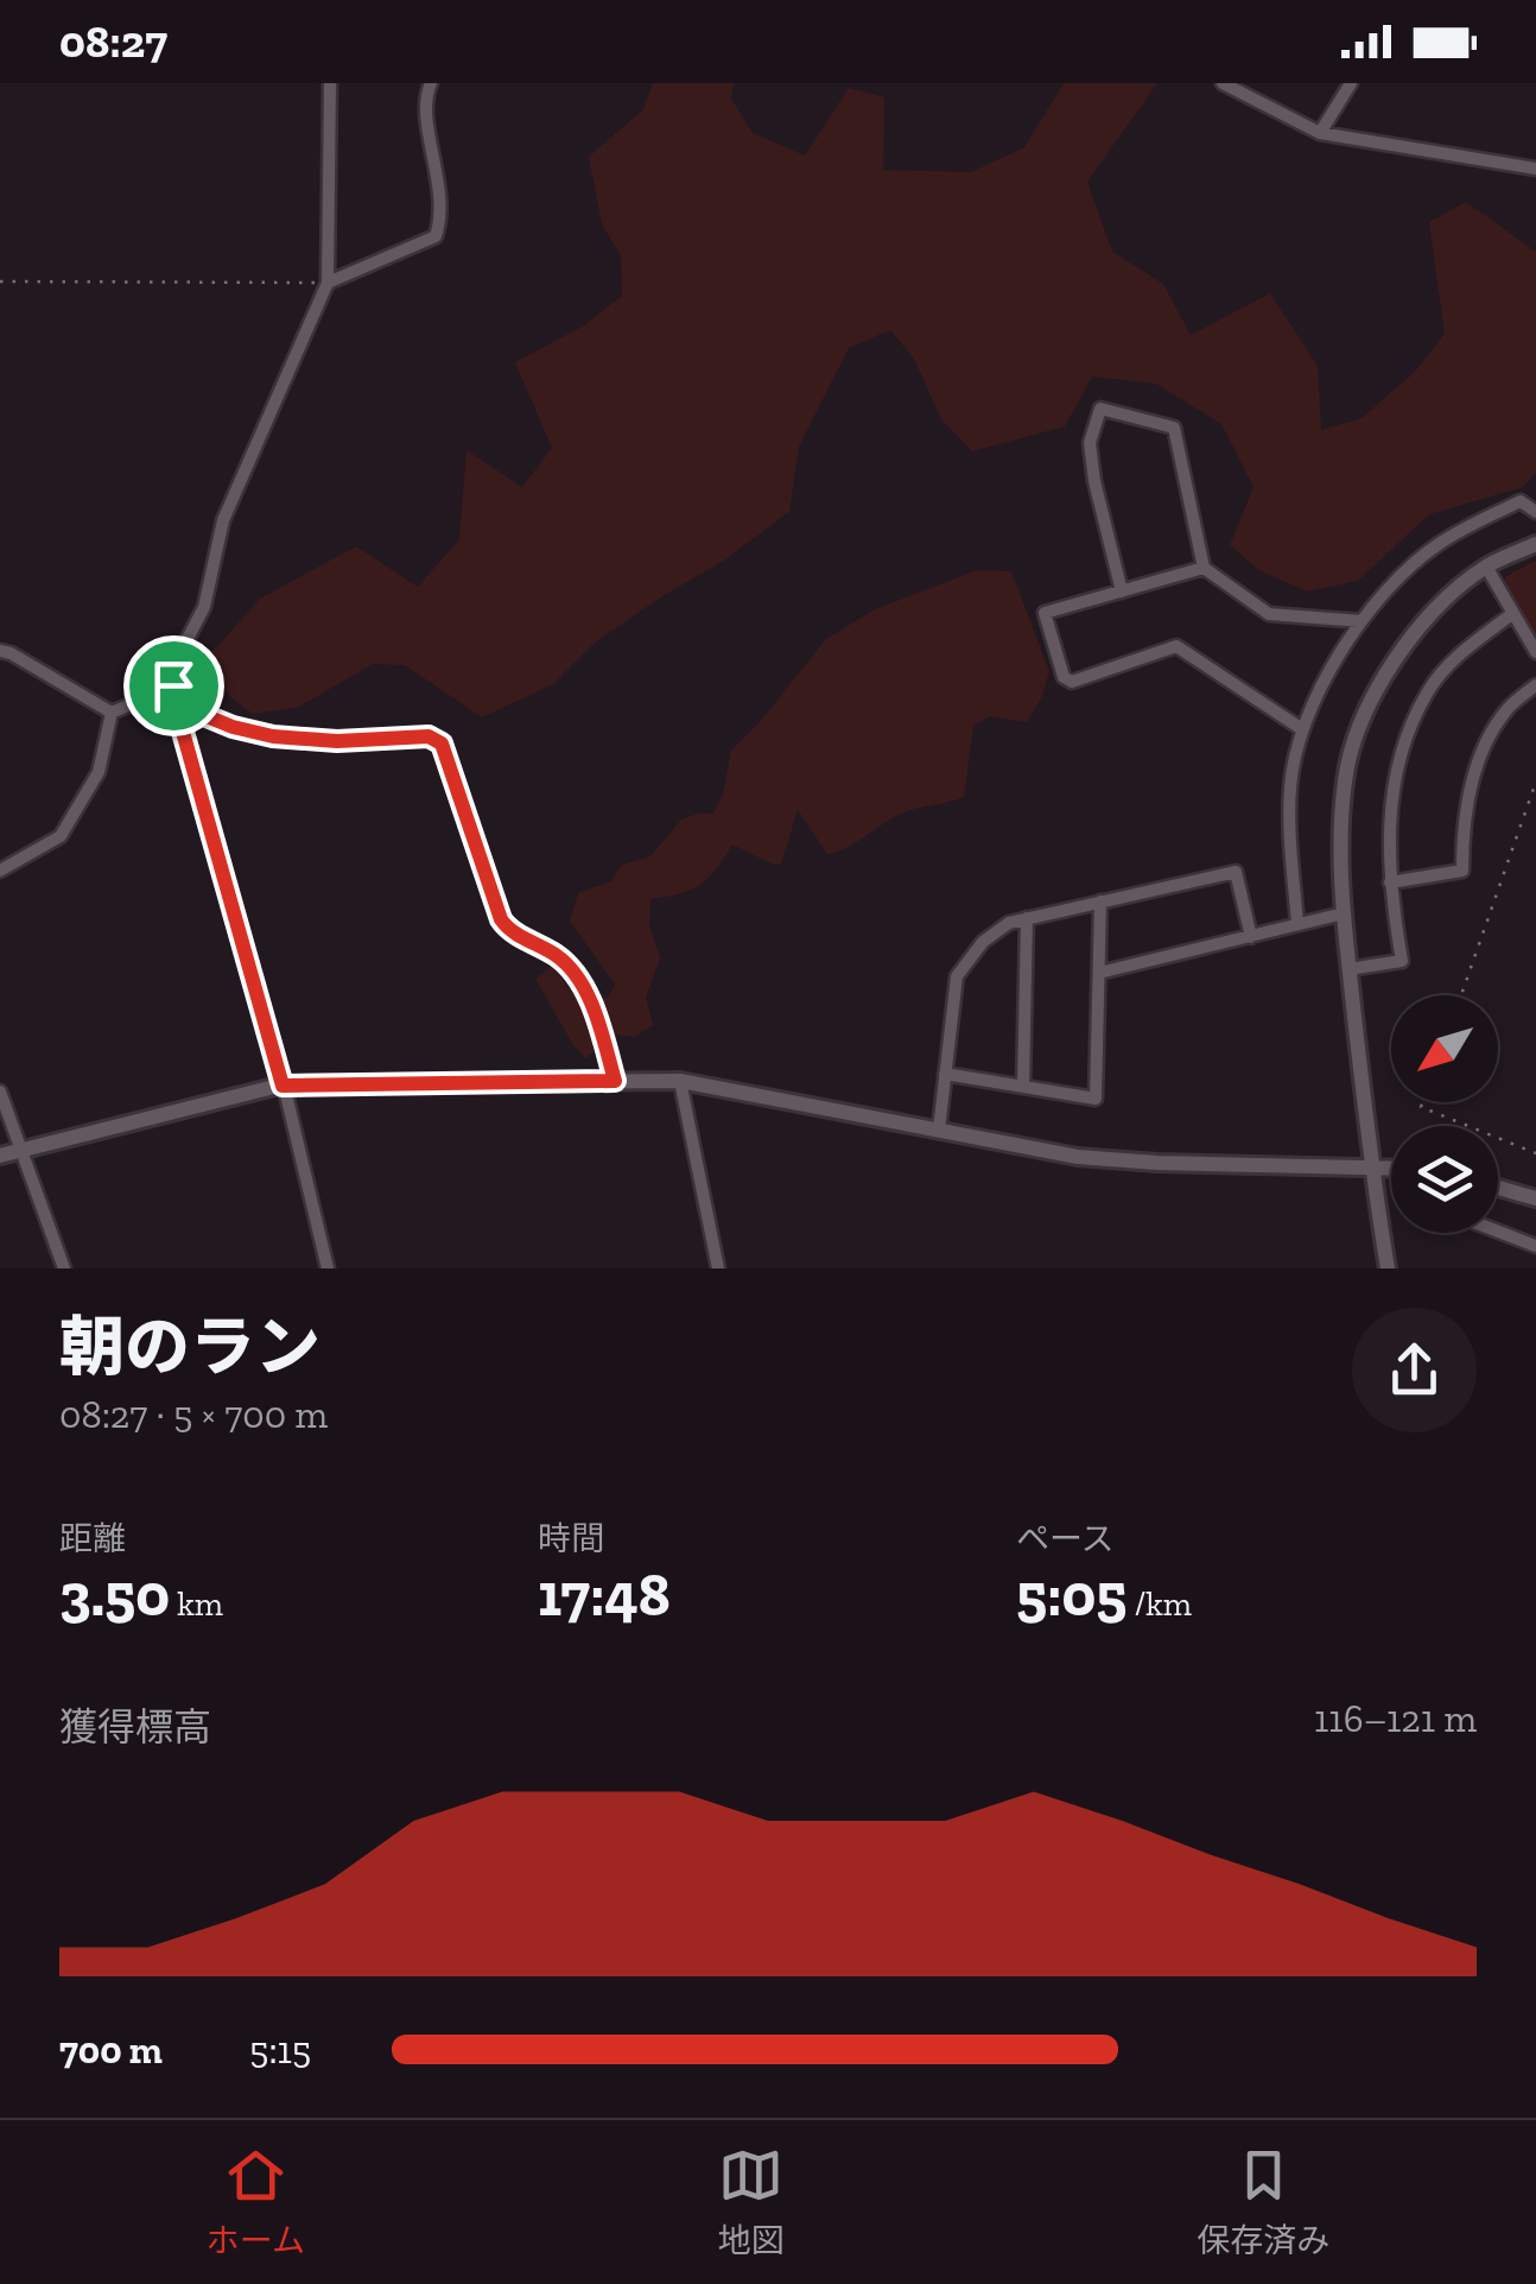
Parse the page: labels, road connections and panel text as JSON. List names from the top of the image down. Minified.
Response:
{"north":"bottom left","page":{"status":"08:27","heading":["朝のラン","08:27 · 5 × 700 m"],"stats":[["距離","3.50 km"],["時間","17:48"],["ペース","5:05 /km"]],"chart":["獲得標高","116–121 m"],"list":[{"name":"700 m","note":"5:15"}],"tabs":["ホーム","地図","保存済み"]}}
